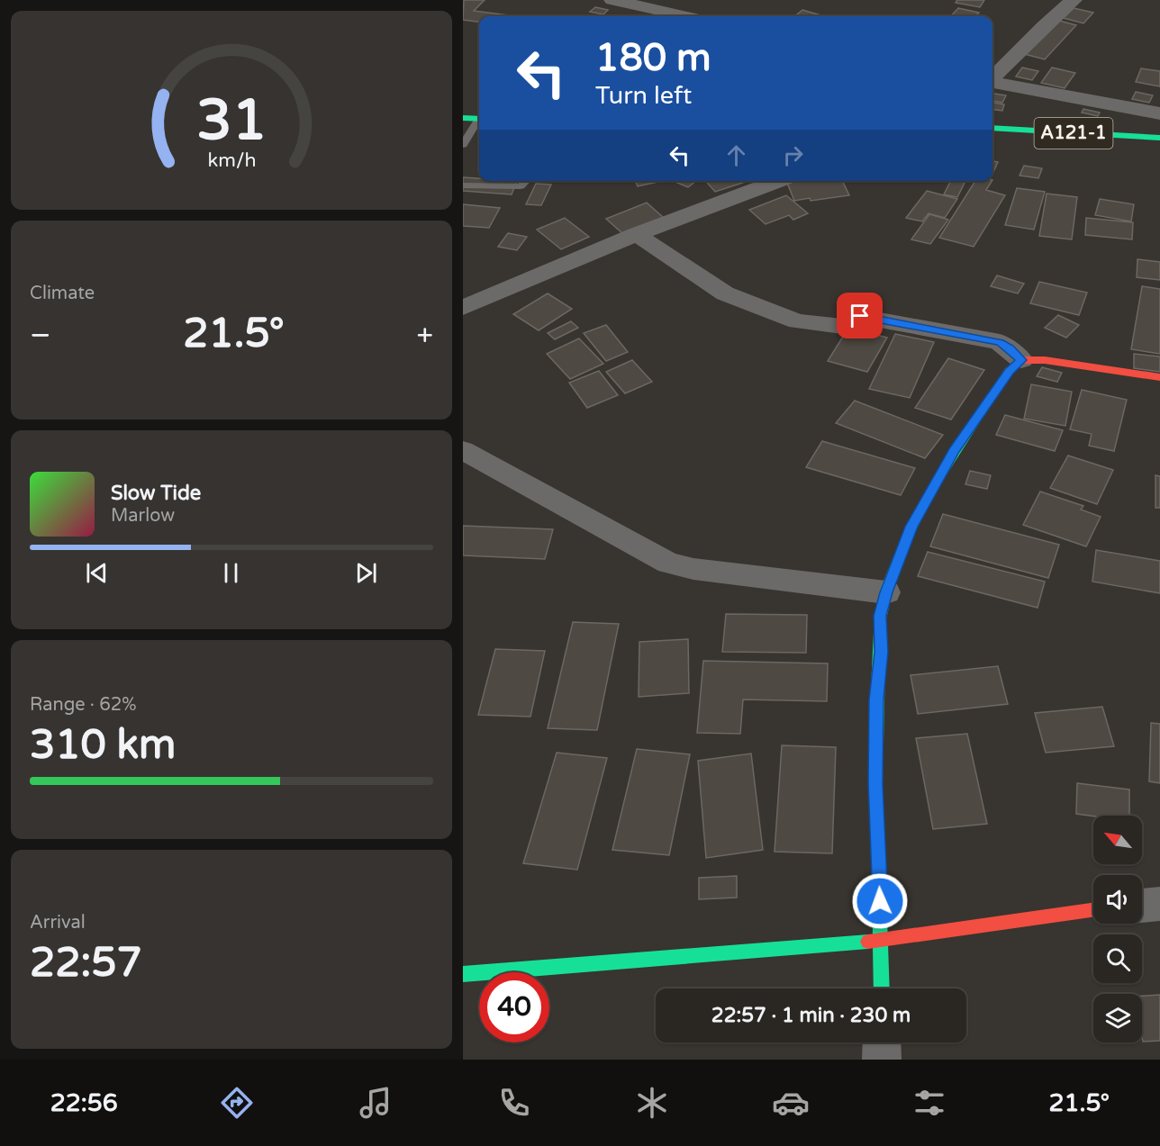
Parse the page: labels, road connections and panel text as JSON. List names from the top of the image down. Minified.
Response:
{"streets":{"main road":["A121-1"]},"north":"top left","page":{"turn":["180 m","Turn left"],"tile":["Climate",["Range · 62%","310 km"],["Arrival","22:57"]],"heat":["−","21.5°","+"],"song":["Slow Tide","Marlow"],"limit":"40","trip":"22:57 · 1 min · 230 m","tabs":["22:56","21.5°"],"gauge":["31","km/h"]}}
